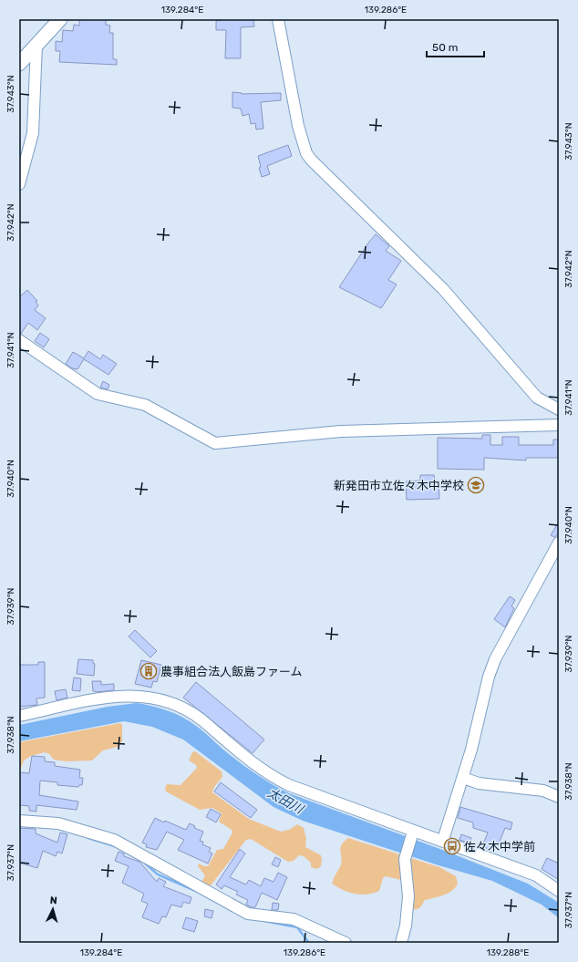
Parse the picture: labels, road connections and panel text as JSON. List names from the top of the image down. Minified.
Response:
{"water":["太田川"],"places":{"school or university":["新発田市立佐々木中学校"],"building":["農事組合法人飯島ファーム"],"bus stop":["佐々木中学前"]},"scale_bar":"50 m","north":"top","coordinates":["139.284°E","139.286°E","37.943°N","37.942°N","37.941°N","37.940°N","37.939°N","37.938°N","37.937°N","139.288°E"]}
